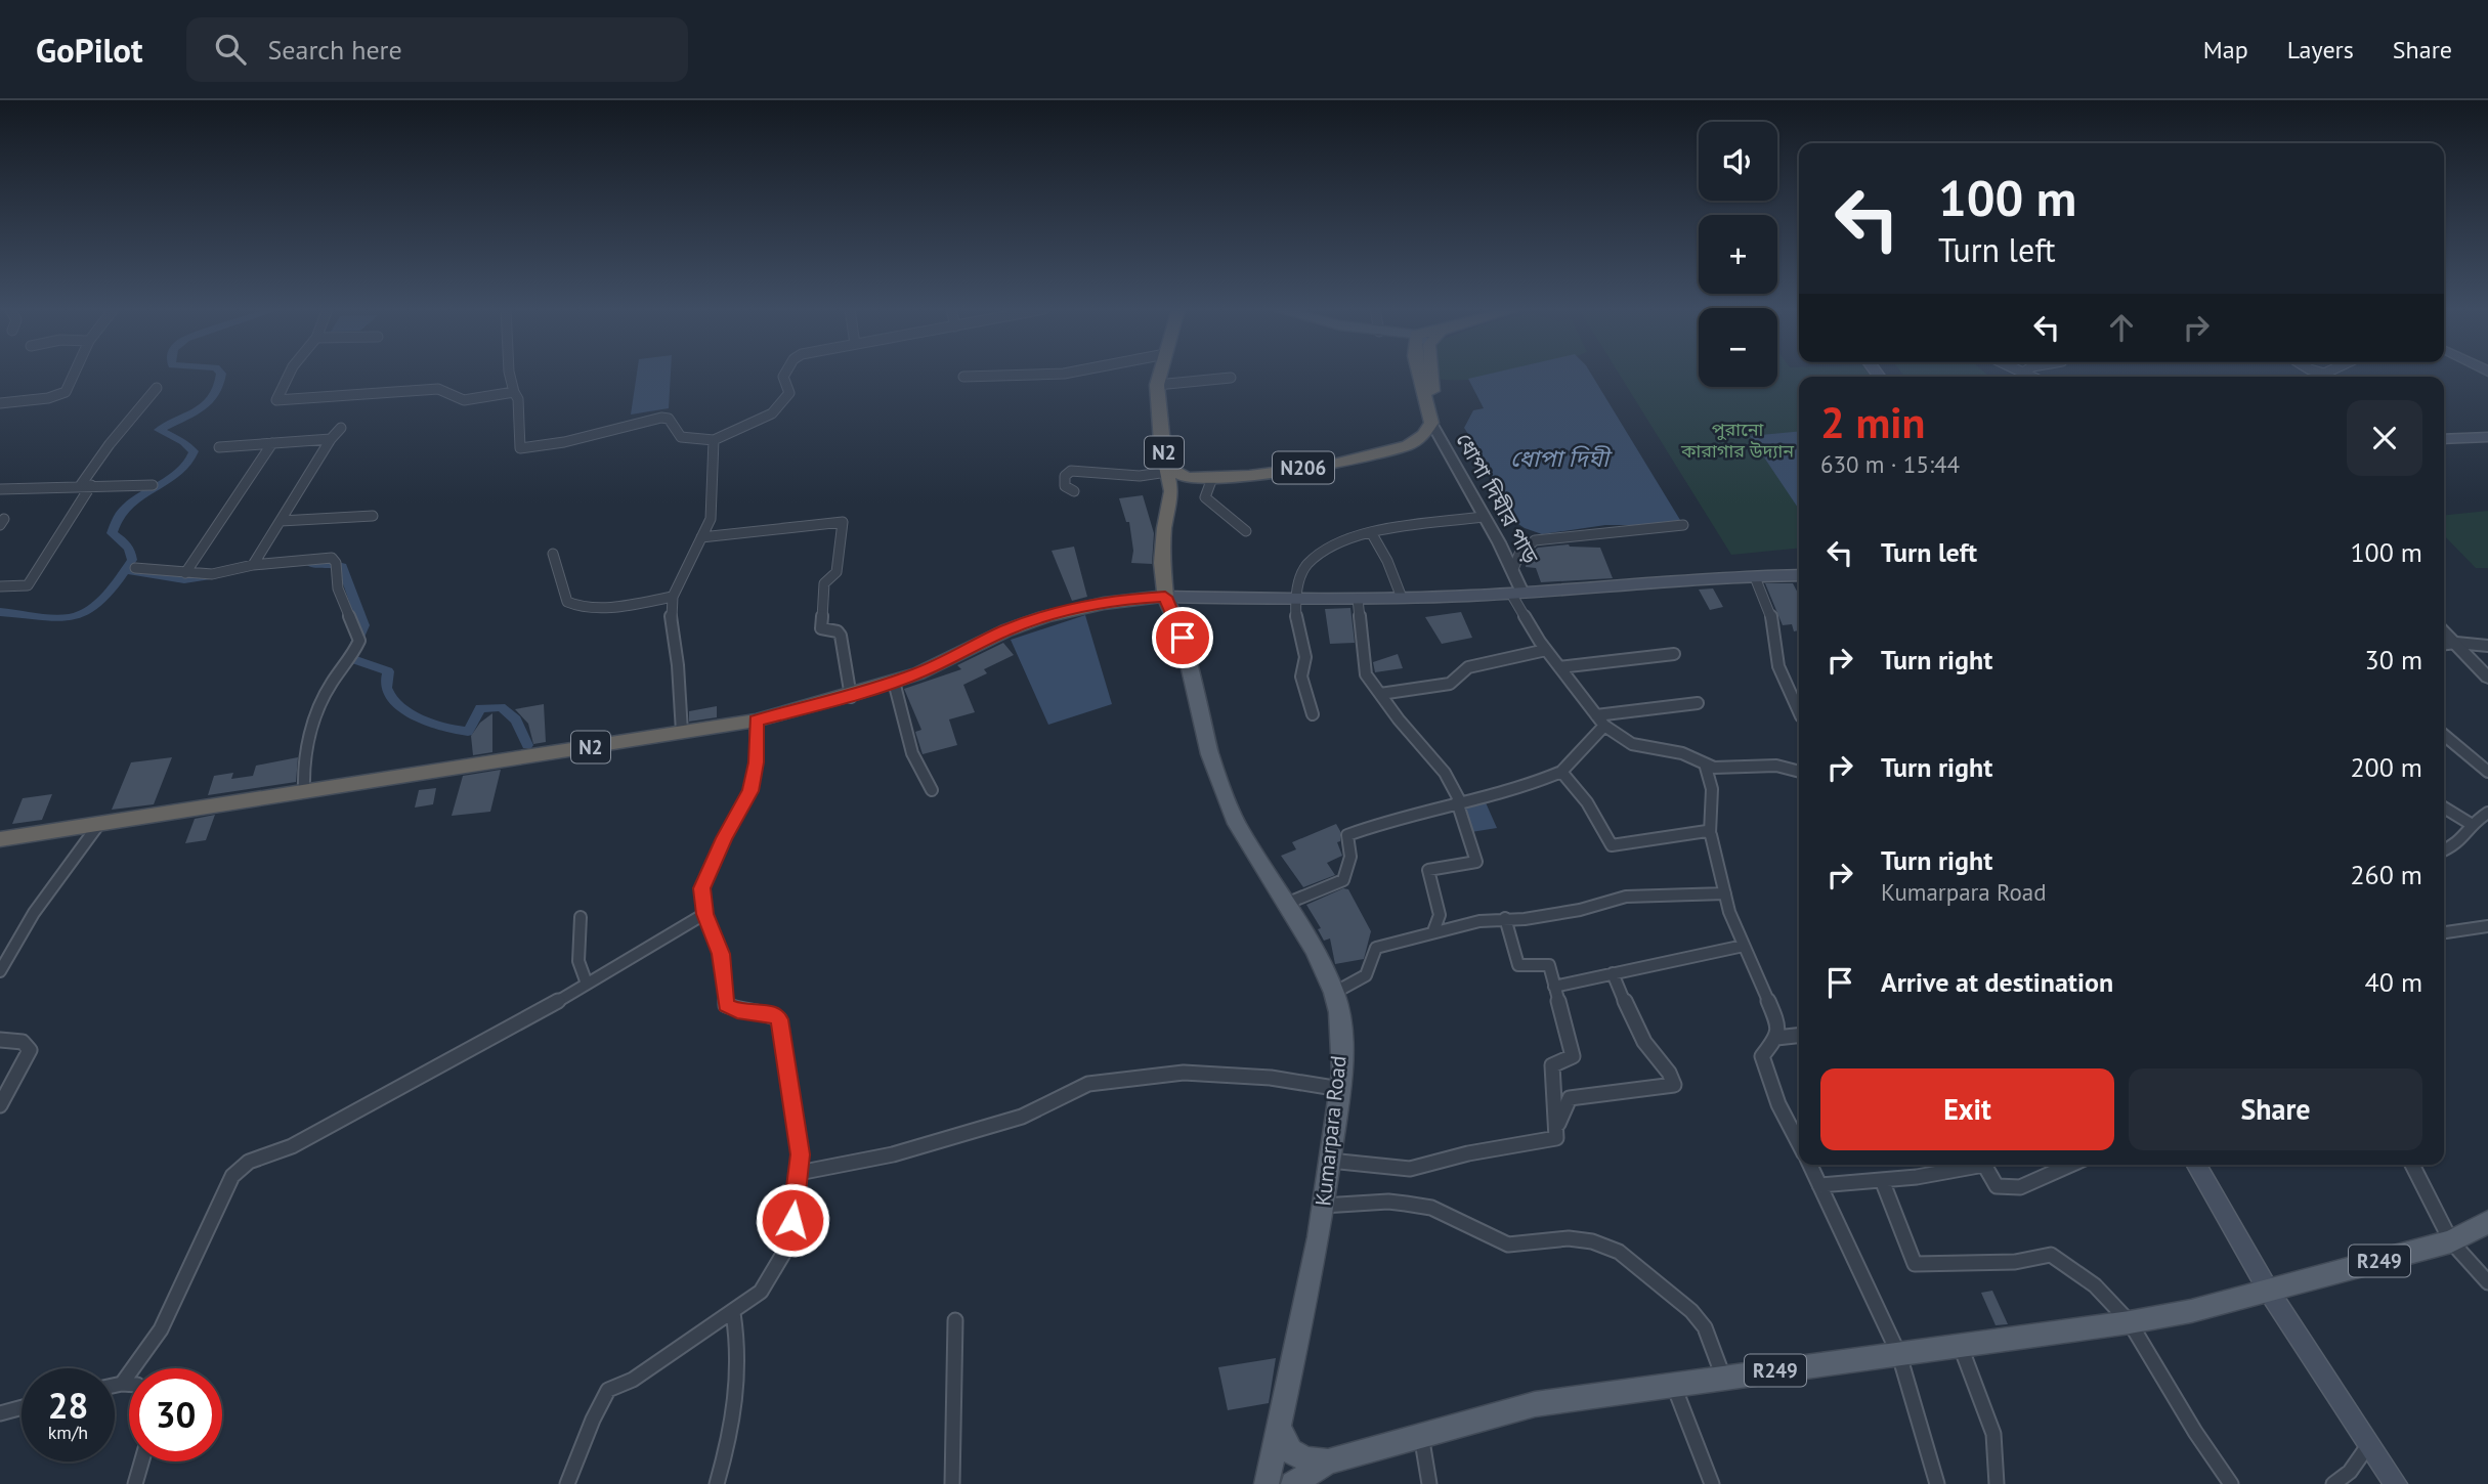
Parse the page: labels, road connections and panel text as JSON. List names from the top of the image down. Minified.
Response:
{"streets":{"highway":["N2","N206","ধোপা দিঘীর পাড়"],"main road":["Kumarpara Road","R249"]},"crossings":[["N2","N206"],["N2","Kumarpara Road"],["N206","ধোপা দিঘীর পাড়"]],"water":["ধোপা দিঘী"],"parks":["পুরানো কারাগার উদ্যান"],"page":{"header":"GoPilot","search":"Search here","nav":["Map","Layers","Share"],"map_buttons":["+","−"],"turn":["100 m","Turn left"],"heading":["2 min","630 m · 15:44"],"list":[{"name":"Turn left","value":"100 m"},{"name":"Turn right","value":"30 m"},{"name":"Turn right","value":"200 m"},{"name":"Turn right","note":"Kumarpara Road","value":"260 m"},{"name":"Arrive at destination","value":"40 m"}],"buttons":["Exit","Share"],"speed":"28 km/h","limit":"30"}}
